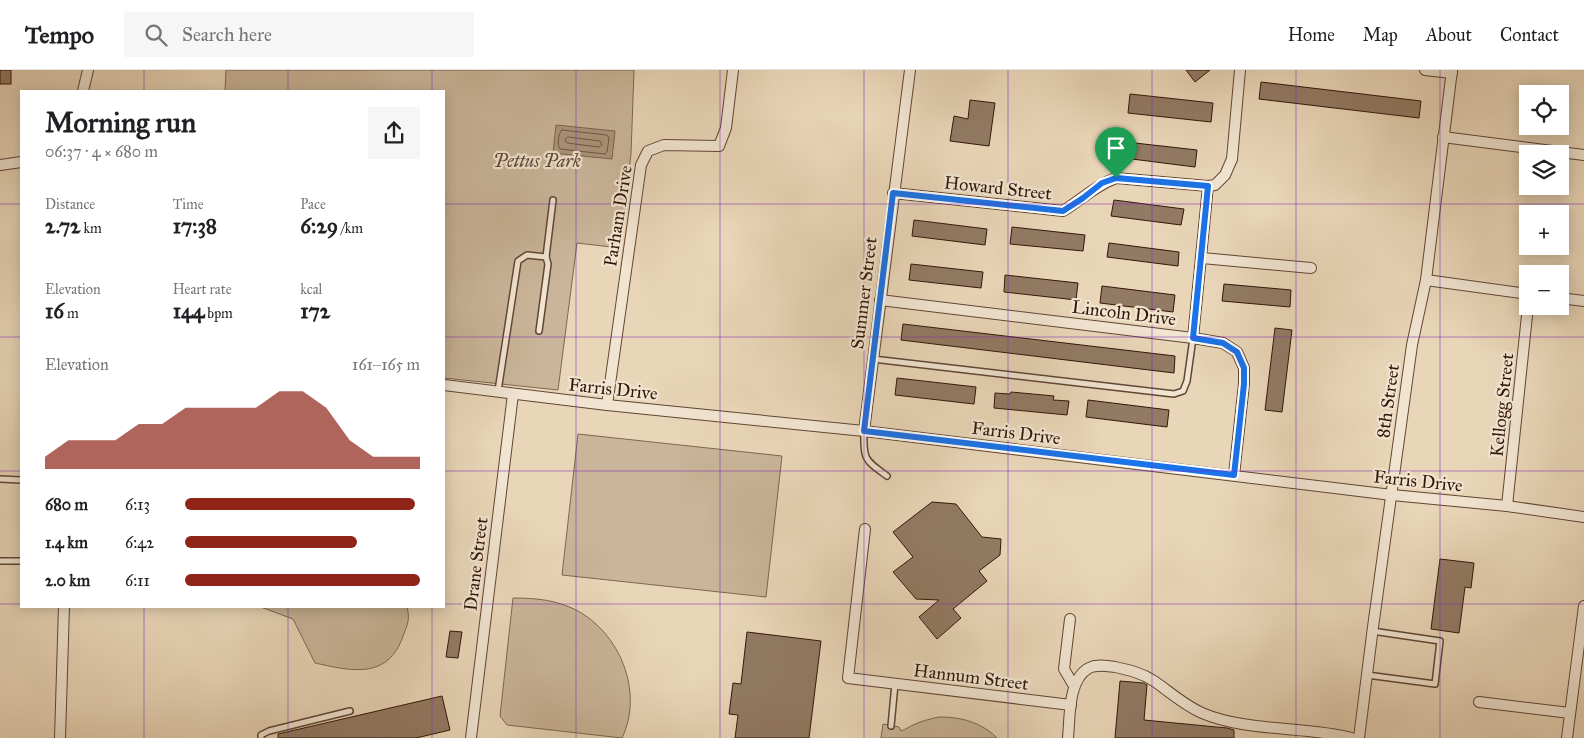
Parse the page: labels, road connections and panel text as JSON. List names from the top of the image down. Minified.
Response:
{"streets":{"street":["Howard Street","Parham Drive","Summer Street","Lincoln Drive","Farris Drive","8th Street","Kellogg Street","Drane Street","Hannum Street"]},"crossings":[["Howard Street","Summer Street"],["Parham Drive","Farris Drive"],["Summer Street","Lincoln Drive"],["Summer Street","Farris Drive"],["Lincoln Drive","Farris Drive"],["Farris Drive","8th Street"],["Farris Drive","Kellogg Street"],["Farris Drive","Drane Street"]],"parks":["Pettus Park"],"page":{"header":"Tempo","search":"Search here","nav":["Home","Map","About","Contact"],"map_buttons":["+","−"],"heading":["Morning run","06:37 · 4 × 680 m"],"stats":[["Distance","2.72 km"],["Time","17:38"],["Pace","6:29 /km"],["Elevation","16 m"],["Heart rate","144 bpm"],["kcal","172"]],"chart":["Elevation","161–165 m"],"list":[{"name":"680 m","note":"6:13"},{"name":"1.4 km","note":"6:42"},{"name":"2.0 km","note":"6:11"}]}}
